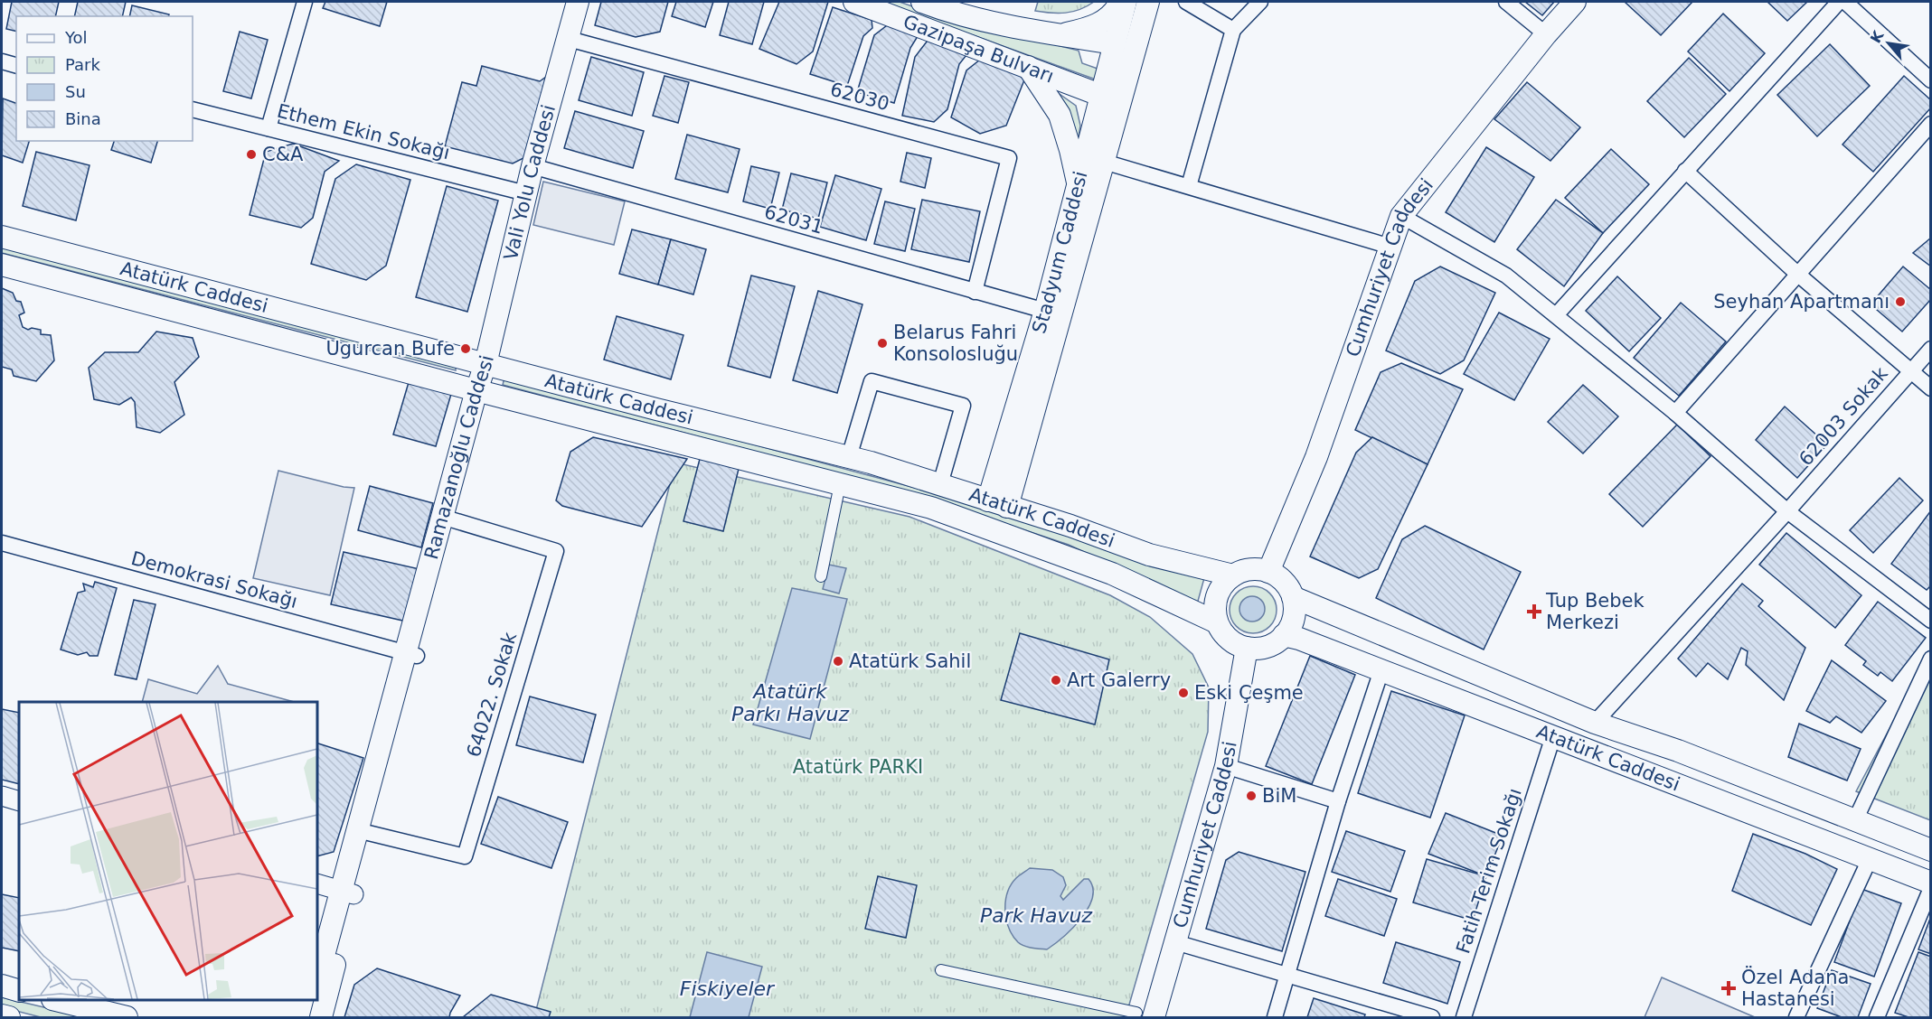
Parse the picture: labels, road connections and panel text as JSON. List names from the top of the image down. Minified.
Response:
{"streets":{"main road":["Gazipaşa Bulvarı","Vali Yolu Caddesi","Stadyum Caddesi","Cumhuriyet Caddesi","Atatürk Caddesi","Ramazanoğlu Caddesi"],"street":["62030","Ethem Ekin Sokağı","62031","62003 Sokak","Demokrasi Sokağı","64022. Sokak","Fatih Terim Sokağı"]},"crossings":[["Gazipaşa Bulvarı","Stadyum Caddesi"],["62030","Vali Yolu Caddesi"],["62030","62031"],["Ethem Ekin Sokağı","Vali Yolu Caddesi"],["Vali Yolu Caddesi","62031"],["Vali Yolu Caddesi","Atatürk Caddesi"],["Vali Yolu Caddesi","Ramazanoğlu Caddesi"],["62031","Stadyum Caddesi"],["Stadyum Caddesi","Atatürk Caddesi"],["Cumhuriyet Caddesi","Atatürk Caddesi"],["Atatürk Caddesi","62003 Sokak"],["Atatürk Caddesi","Ramazanoğlu Caddesi"],["Atatürk Caddesi","Fatih Terim Sokağı"],["Ramazanoğlu Caddesi","Demokrasi Sokağı"],["Ramazanoğlu Caddesi","64022. Sokak"]],"water":["Atatürk Parkı Havuz","Park Havuz","Fiskiyeler"],"parks":["Atatürk PARKI"],"places":{"other":["C&A","Seyhan Apartmanı","Belarus Fahri Konsolosluğu","Ugurcan Bufe","Atatürk Sahil","Art Galerry","Eski Çeşme","BiM"],"health":["Tup Bebek Merkezi","Özel Adana Hastanesi"]},"legend":["Yol","Park","Su","Bina"],"north":"top left"}
